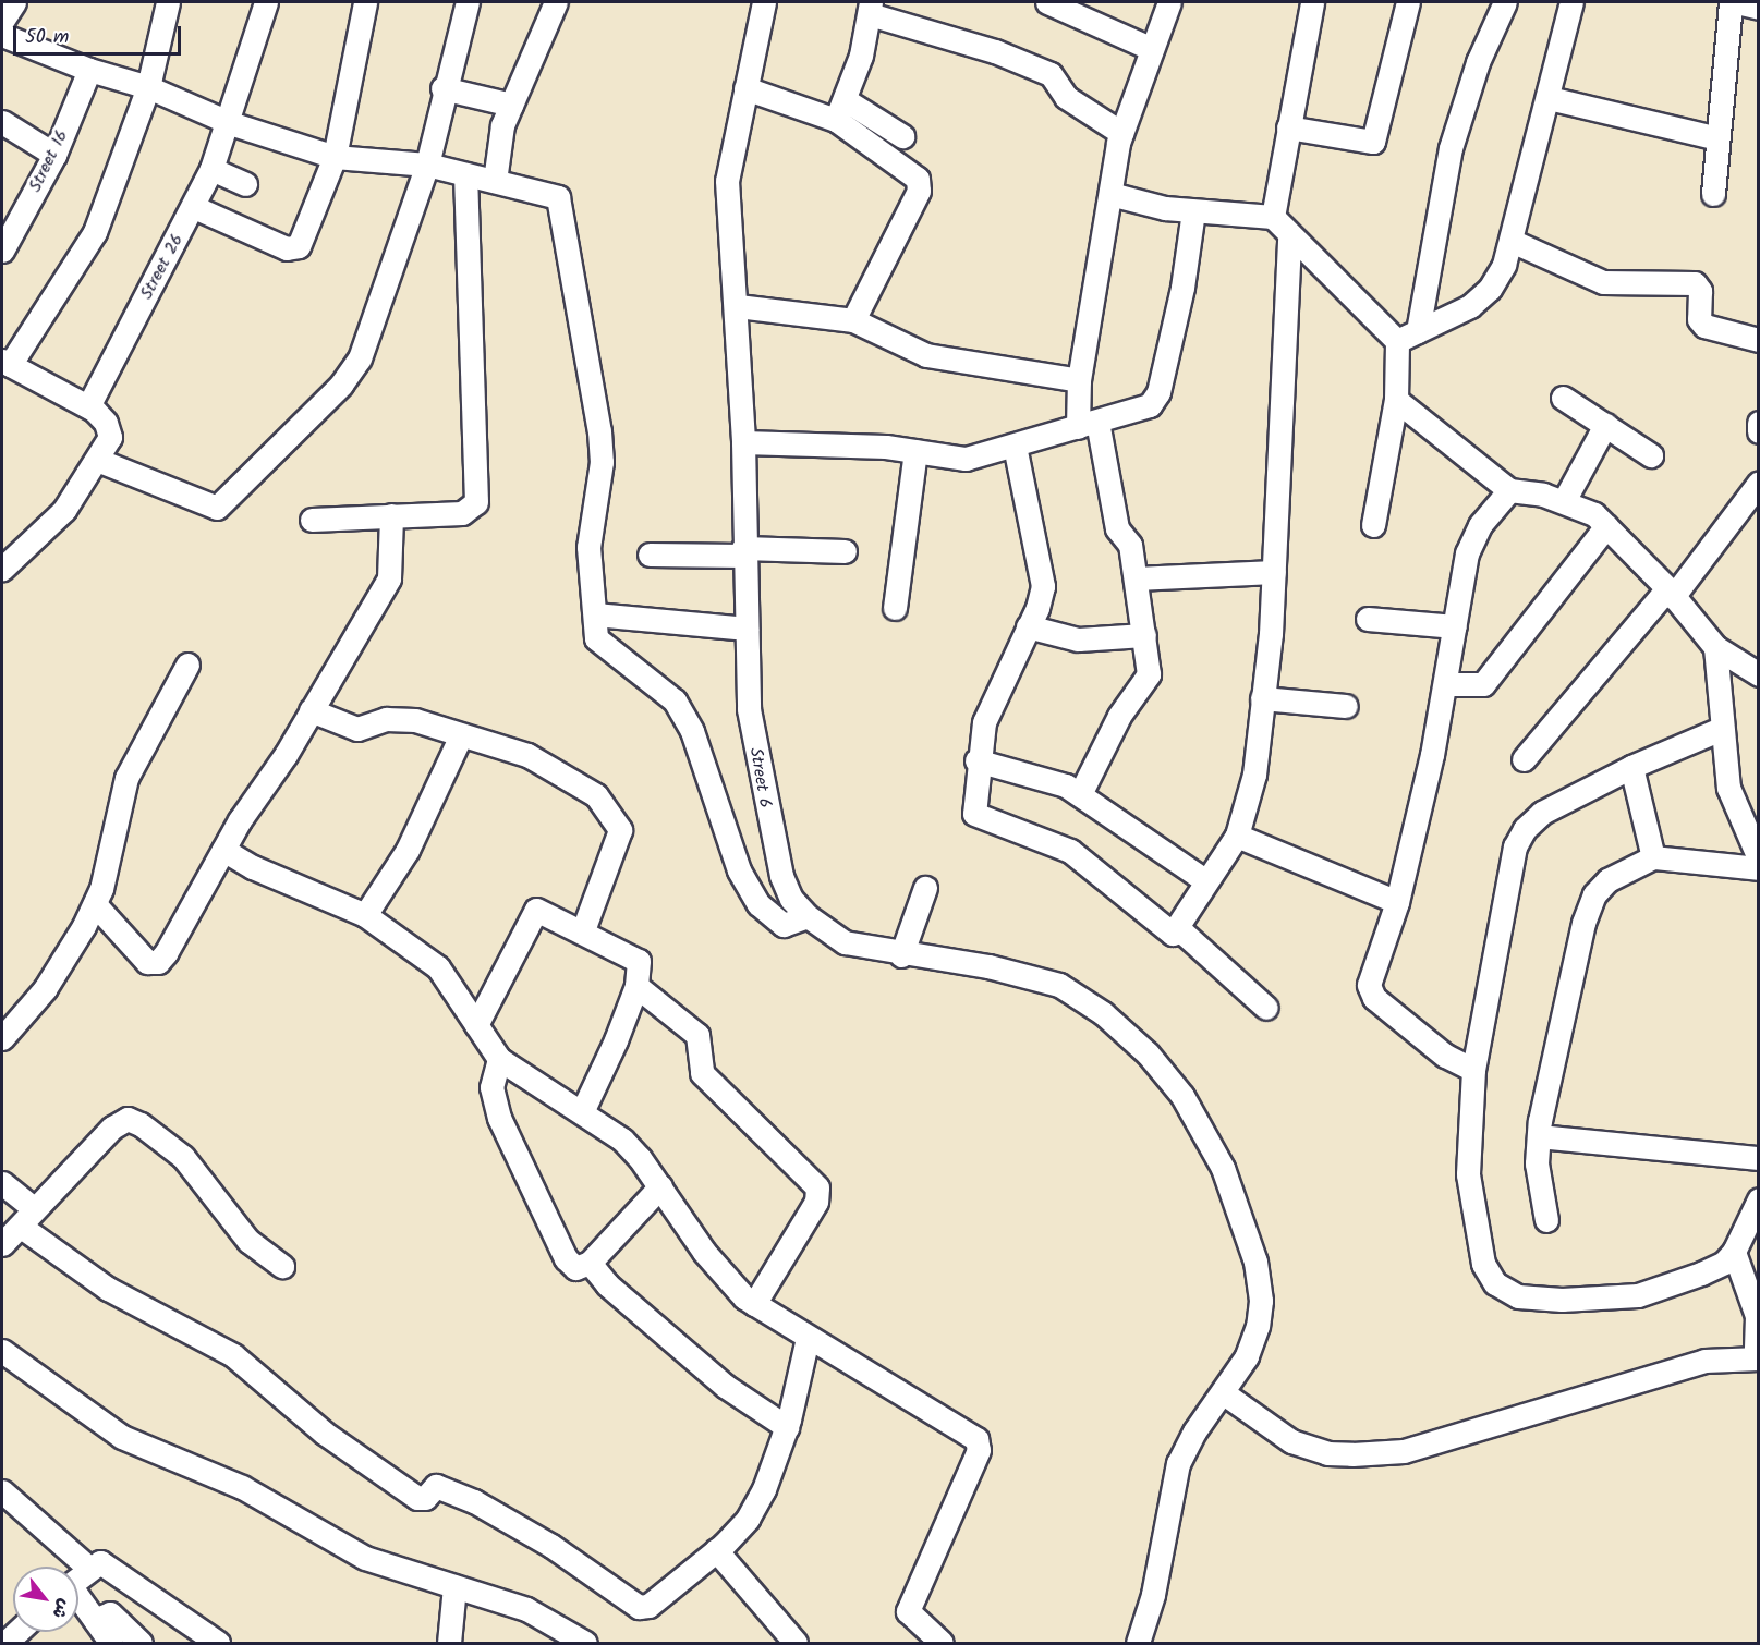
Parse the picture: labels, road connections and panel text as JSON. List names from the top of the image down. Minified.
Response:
{"streets":{"street":["Street 16","Street 26","Street 6"]},"scale_bar":"50 m","north":"bottom right"}
